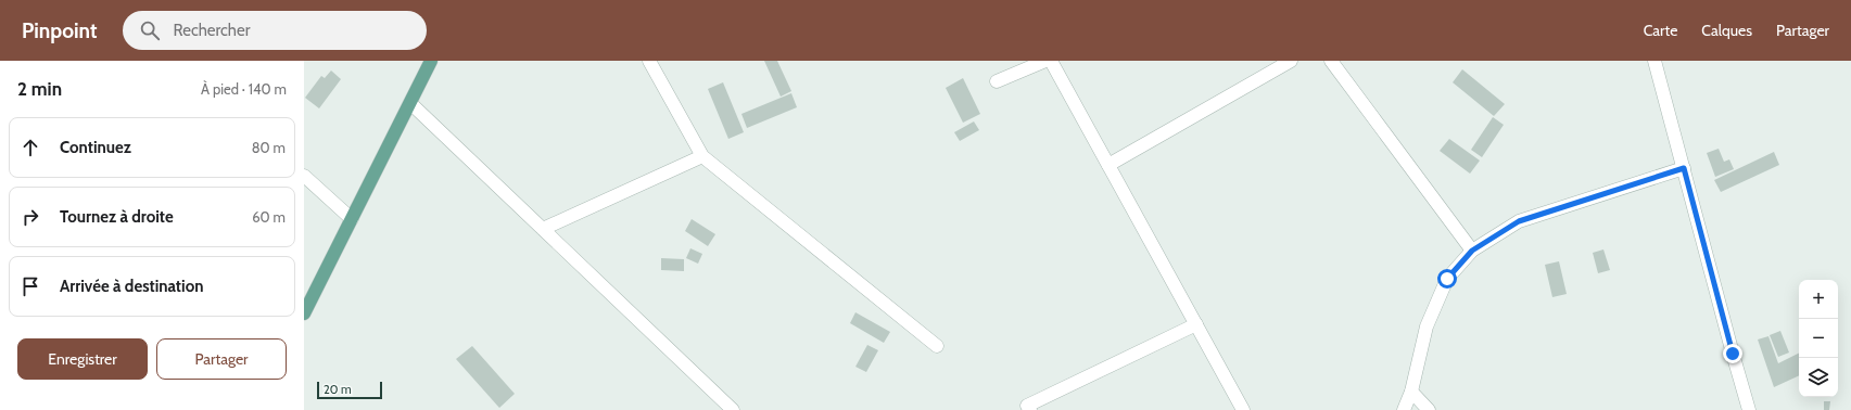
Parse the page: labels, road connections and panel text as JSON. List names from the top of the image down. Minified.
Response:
{"scale_bar":"20 m","page":{"header":"Pinpoint","search":"Rechercher","nav":["Carte","Calques","Partager"],"heading":["2 min","À pied · 140 m"],"list":[["Continuez","80 m"],["Tournez à droite","60 m"],"Arrivée à destination"],"map_buttons":["+","−"],"buttons":["Enregistrer","Partager"],"scale":"20 m"}}
